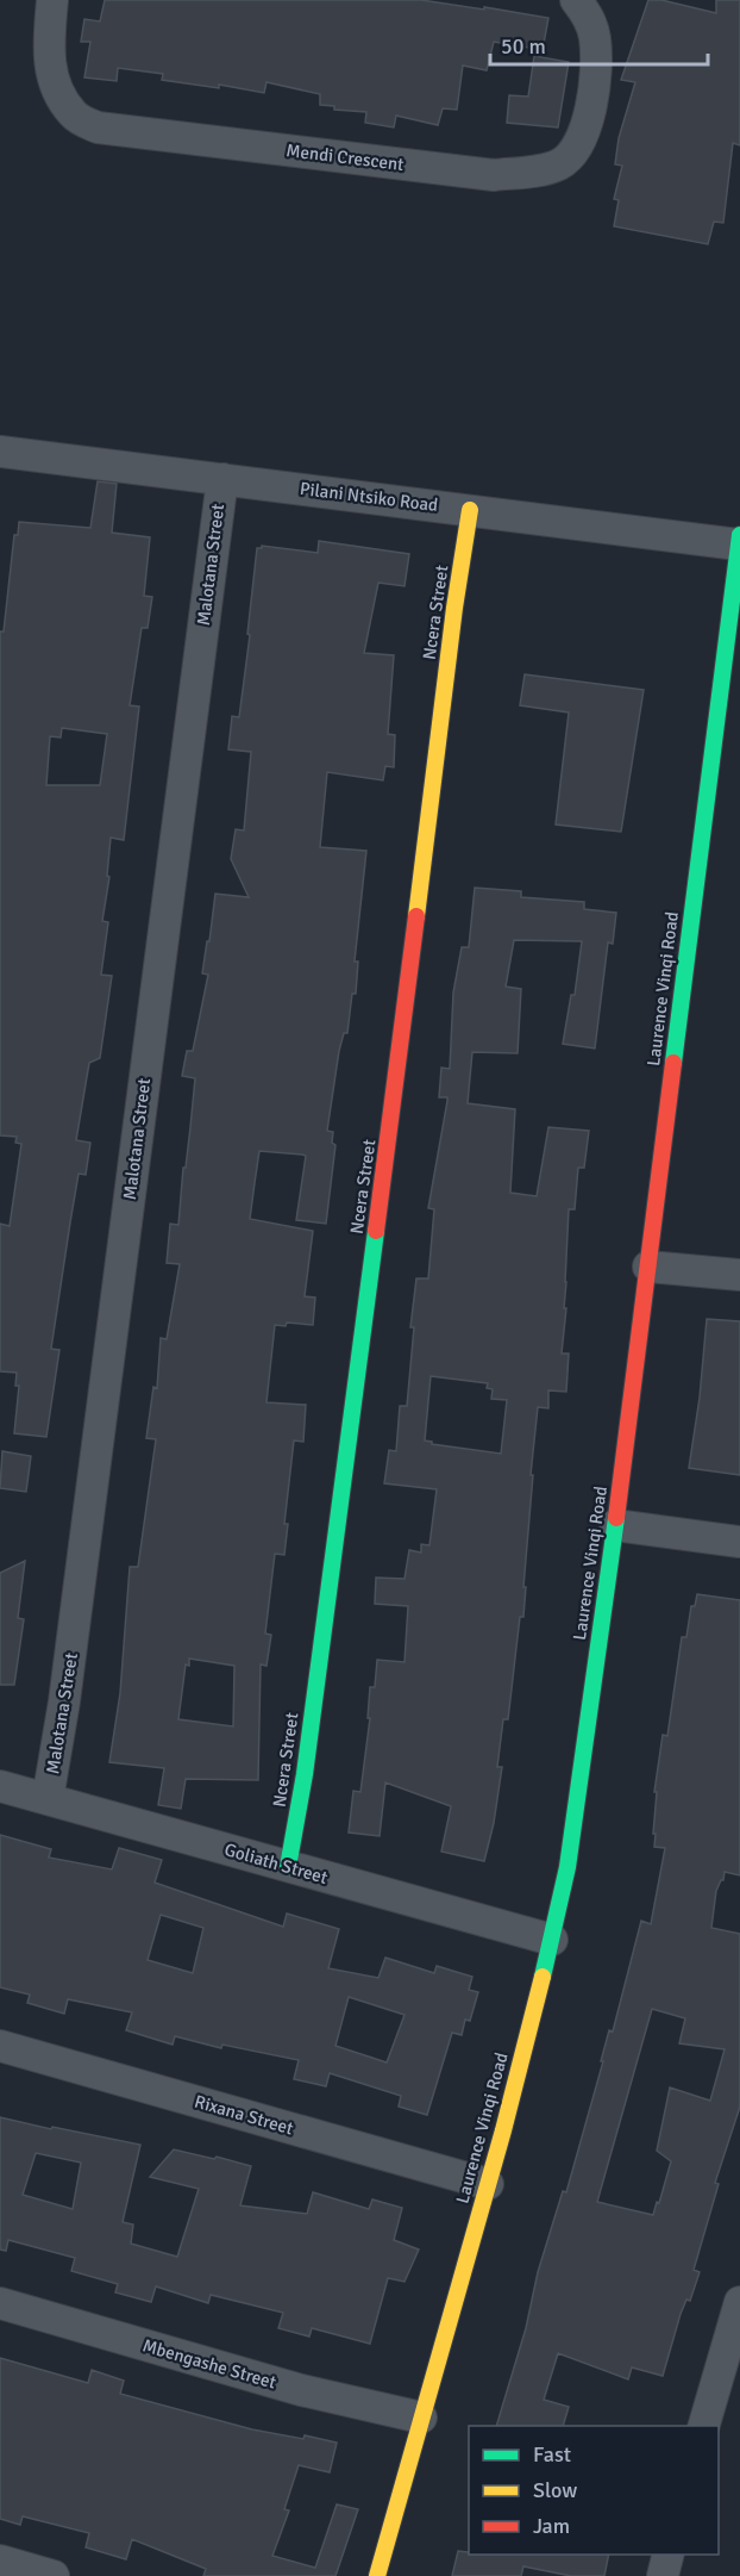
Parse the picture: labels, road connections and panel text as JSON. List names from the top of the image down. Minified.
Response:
{"streets":{"street":["Mendi Crescent","Pilani Ntsiko Road","Malotana Street","Ncera Street","Laurence Vinqi Road","Goliath Street","Rixana Street","Mbengashe Street"]},"crossings":[["Pilani Ntsiko Road","Malotana Street"],["Pilani Ntsiko Road","Ncera Street"],["Pilani Ntsiko Road","Laurence Vinqi Road"],["Malotana Street","Goliath Street"],["Ncera Street","Goliath Street"],["Laurence Vinqi Road","Goliath Street"],["Laurence Vinqi Road","Rixana Street"],["Laurence Vinqi Road","Mbengashe Street"]],"legend":["Fast","Slow","Jam"],"scale_bar":"50 m"}
